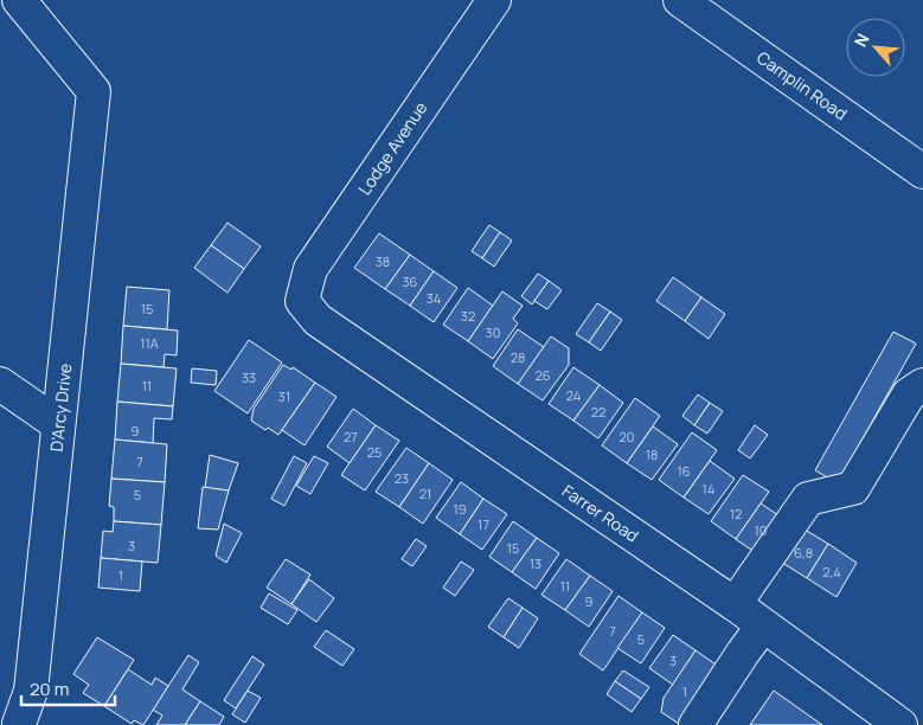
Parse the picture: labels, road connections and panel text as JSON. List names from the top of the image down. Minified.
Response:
{"streets":{"street":["Camplin Road","Lodge Avenue","D'Arcy Drive","Farrer Road"]},"crossings":[["Lodge Avenue","Farrer Road"]],"house_numbers":["38","36","34","15","32","30","11A","28","26","33","11","24","31","22","9","27","20","25","18","7","16","23","14","21","5","19","12","17","10","3","15","6,8","13","2,4","1","11","9","7","5","3","1"],"scale_bar":"20 m","north":"top left"}
